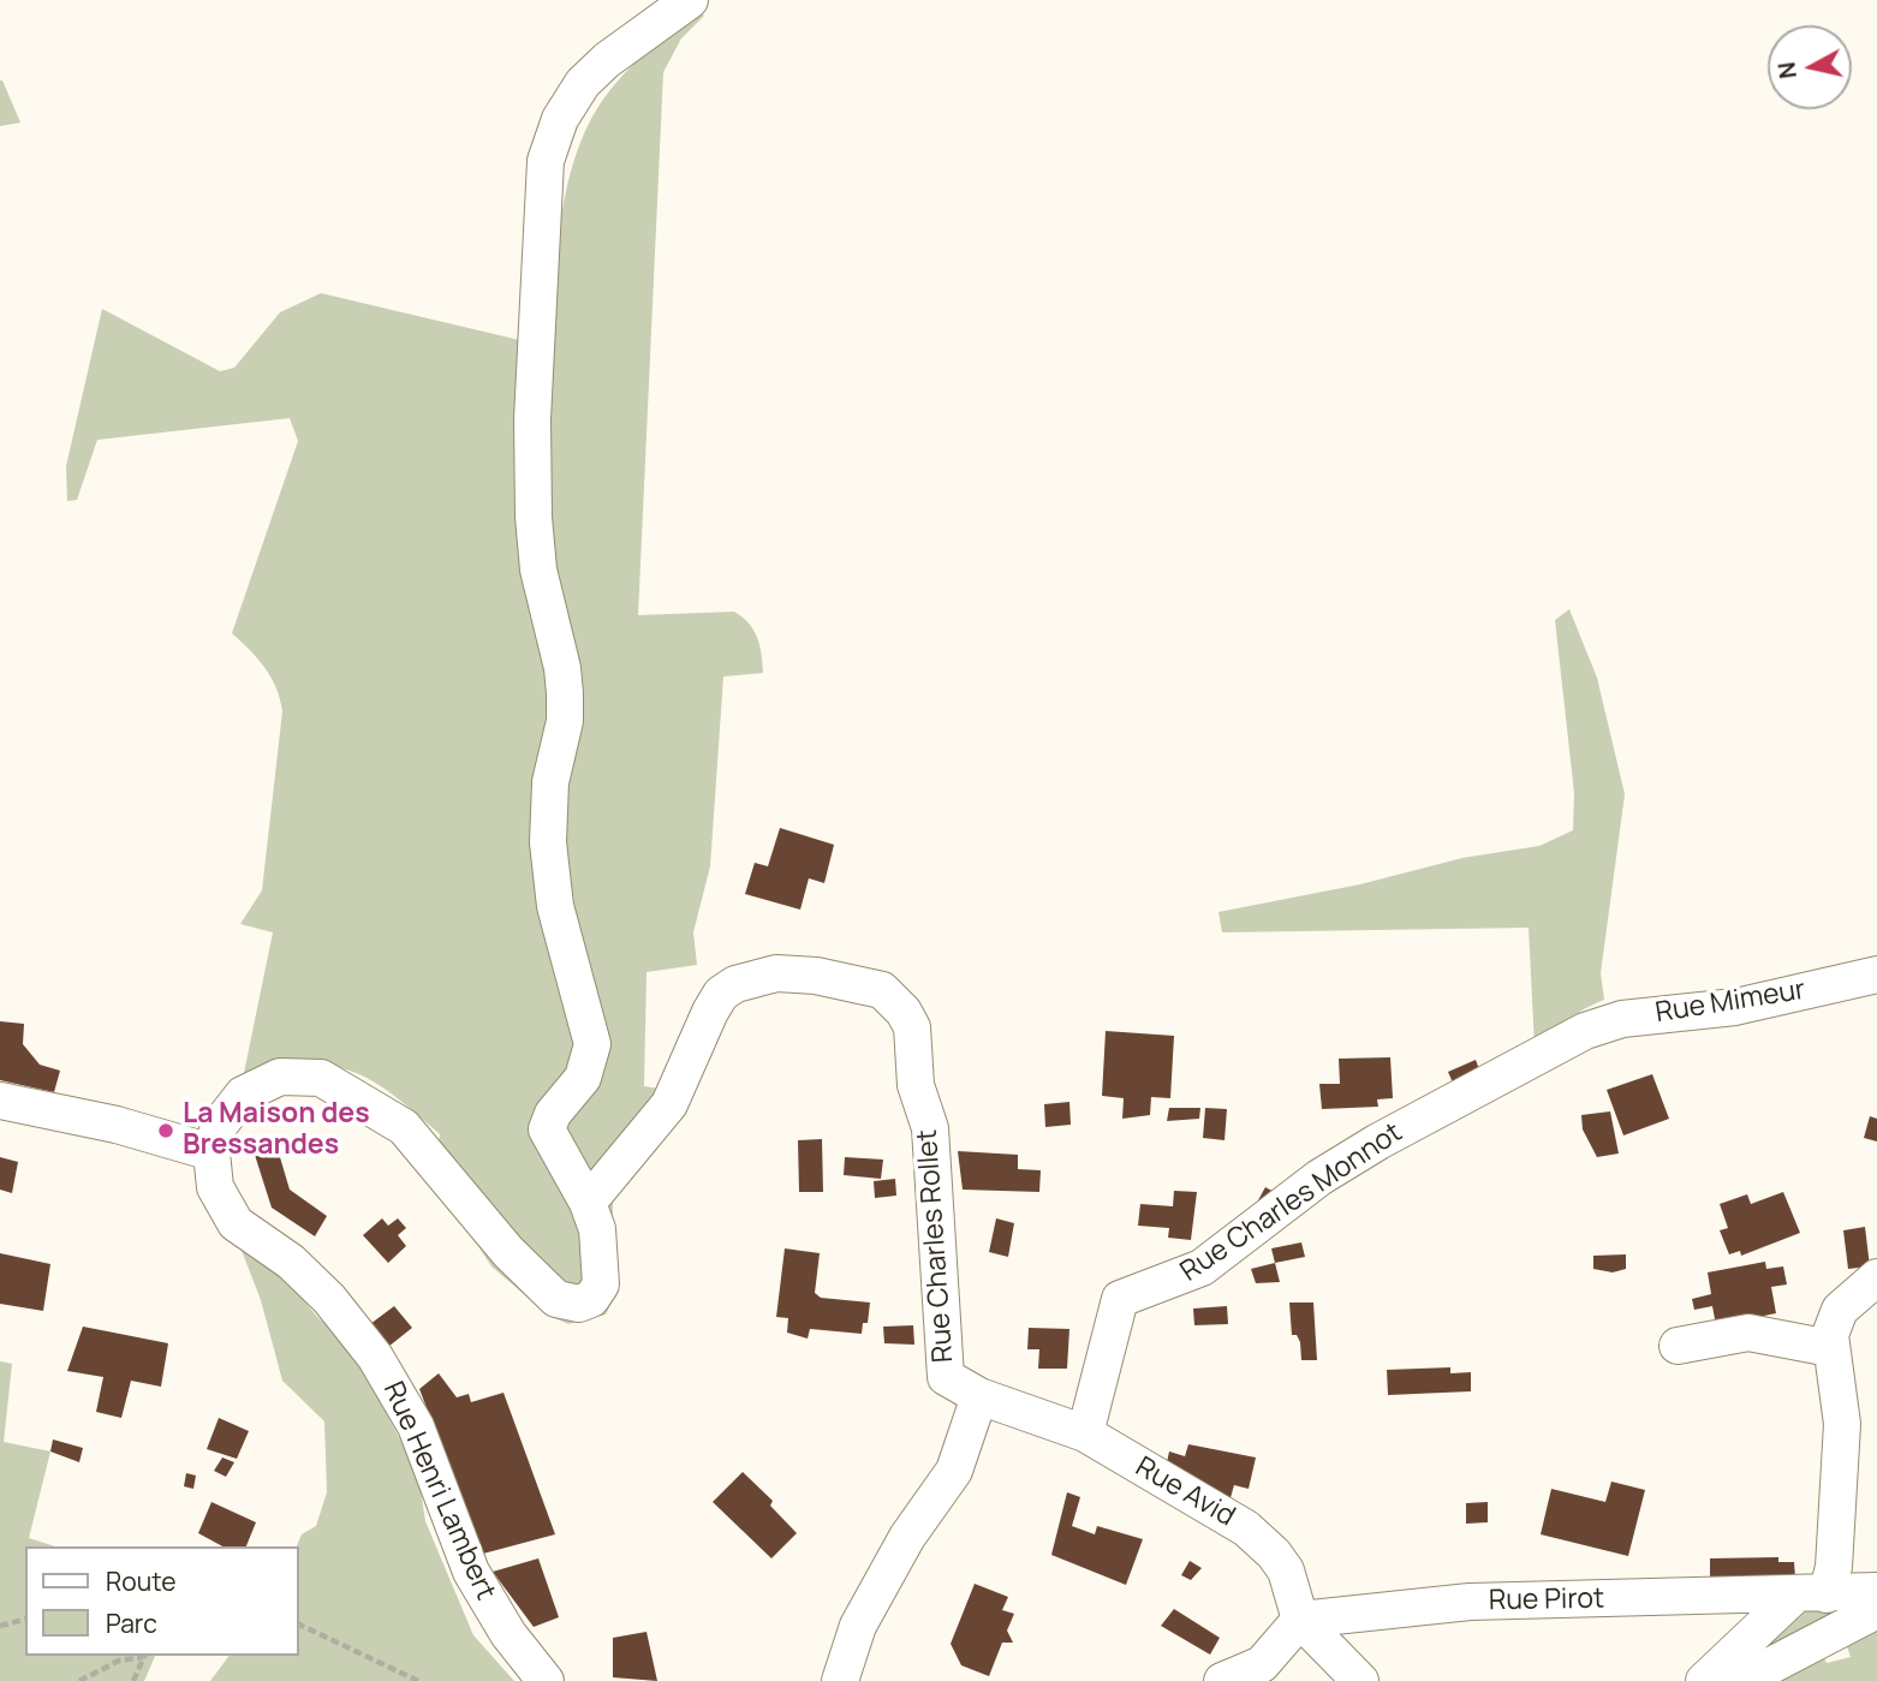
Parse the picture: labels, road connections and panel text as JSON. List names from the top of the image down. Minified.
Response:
{"streets":{"street":["Rue Mimeur","Rue Charles Monnot","Rue Charles Rollet","Rue Henri Lambert","Rue Avid","Rue Pirot"]},"crossings":[["Rue Mimeur","Rue Charles Monnot"],["Rue Charles Monnot","Rue Avid"],["Rue Charles Rollet","Rue Avid"],["Rue Avid","Rue Pirot"]],"places":["La Maison des Bressandes"],"legend":["Route","Parc"],"north":"left"}
